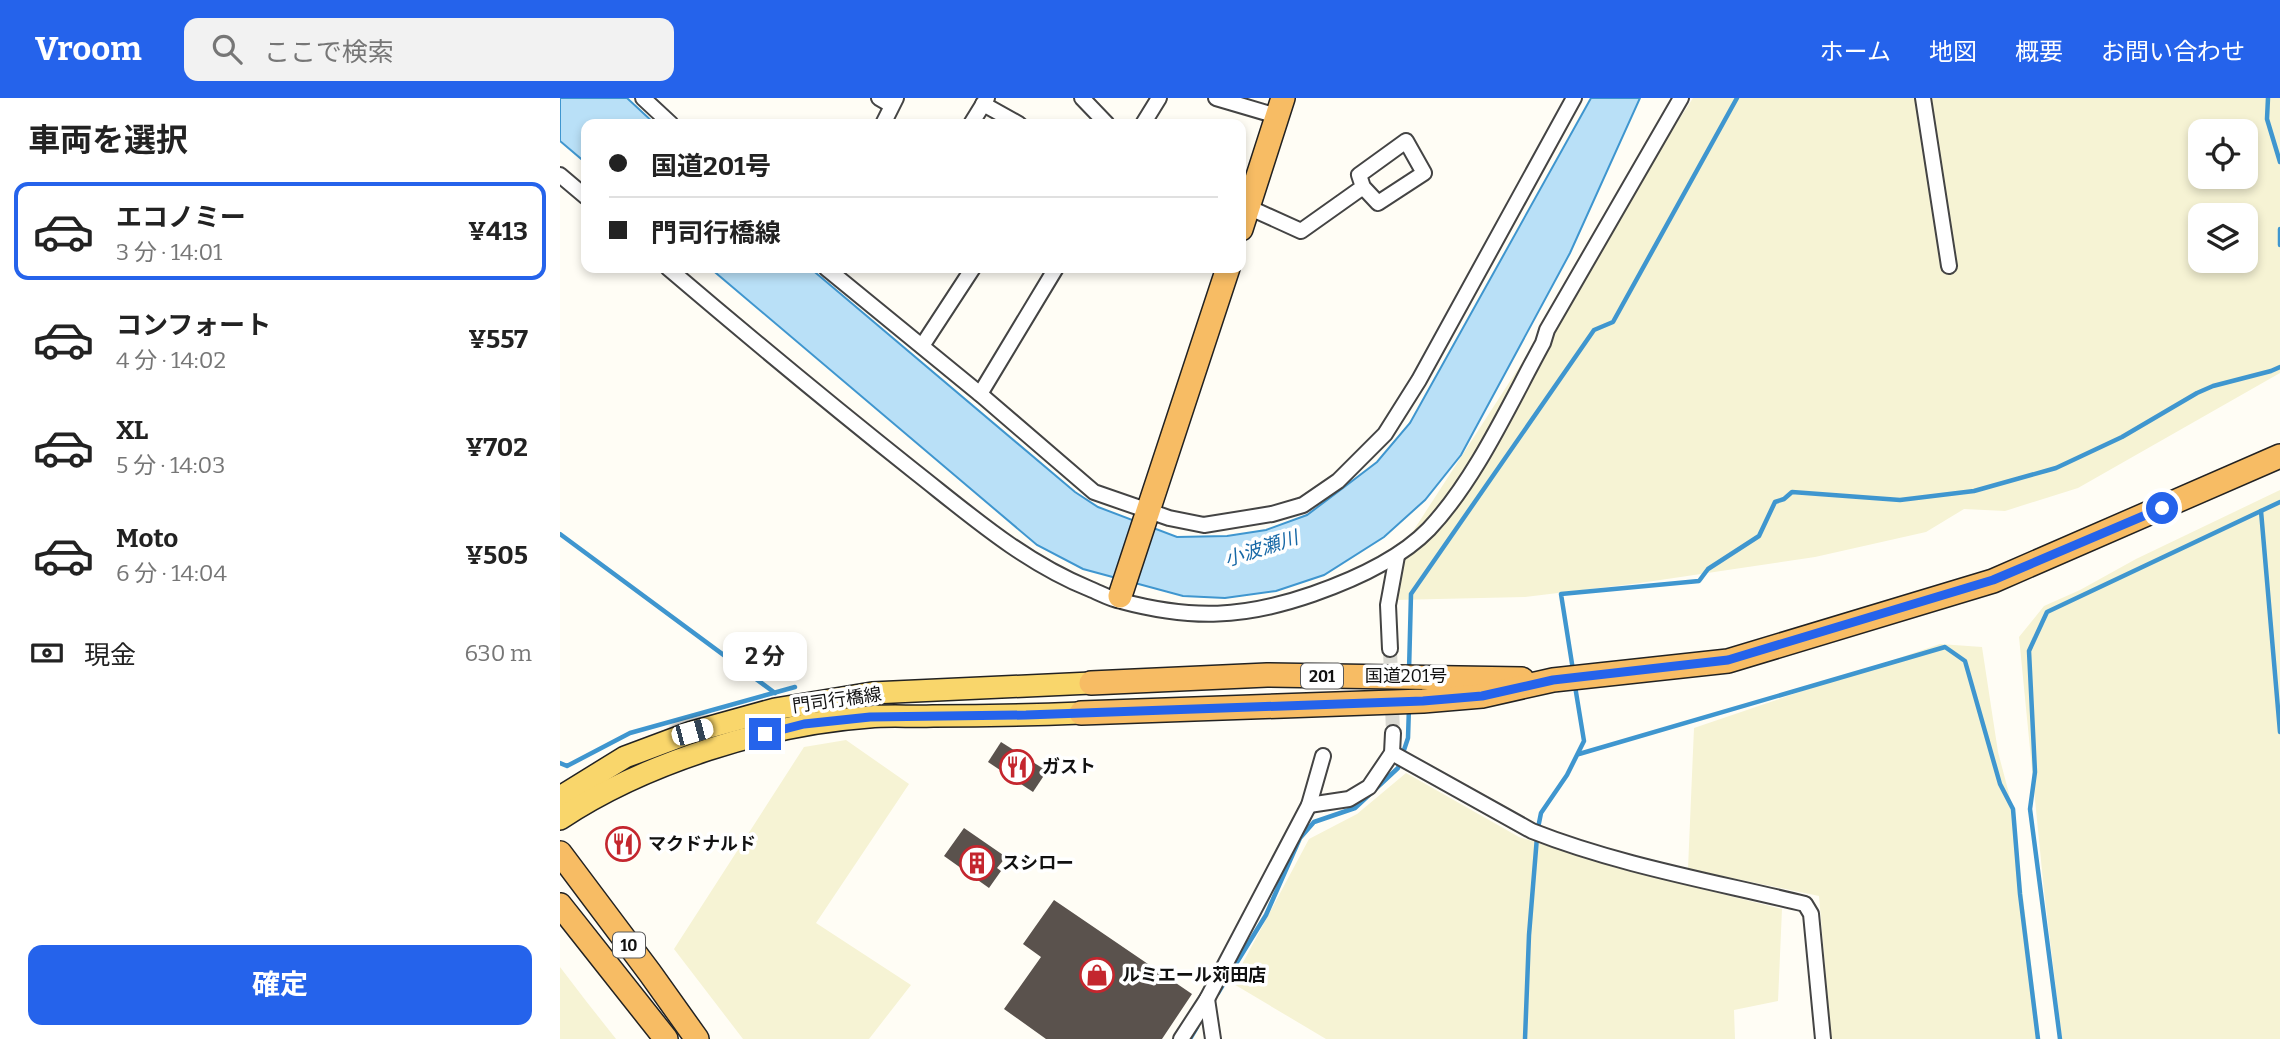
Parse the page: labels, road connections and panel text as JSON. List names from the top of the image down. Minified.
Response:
{"streets":{"highway":["201","国道201号","10"],"main road":["門司行橋線"]},"crossings":[["国道201号","門司行橋線"]],"water":["小波瀬川"],"places":{"restaurant":["ガスト","マクドナルド"],"building":["スシロー"],"shop":["ルミエール苅田店"]},"page":{"header":"Vroom","search":"ここで検索","nav":["ホーム","地図","概要","お問い合わせ"],"heading":"車両を選択","banner":["国道201号","門司行橋線"],"list":[{"name":"エコノミー","note":"3 分 · 14:01","value":"¥413"},{"name":"コンフォート","note":"4 分 · 14:02","value":"¥557"},{"name":"XL","note":"5 分 · 14:03","value":"¥702"},{"name":"Moto","note":"6 分 · 14:04","value":"¥505"}],"pay":["現金","630 m"],"bubble":"2 分","buttons":"確定"}}
